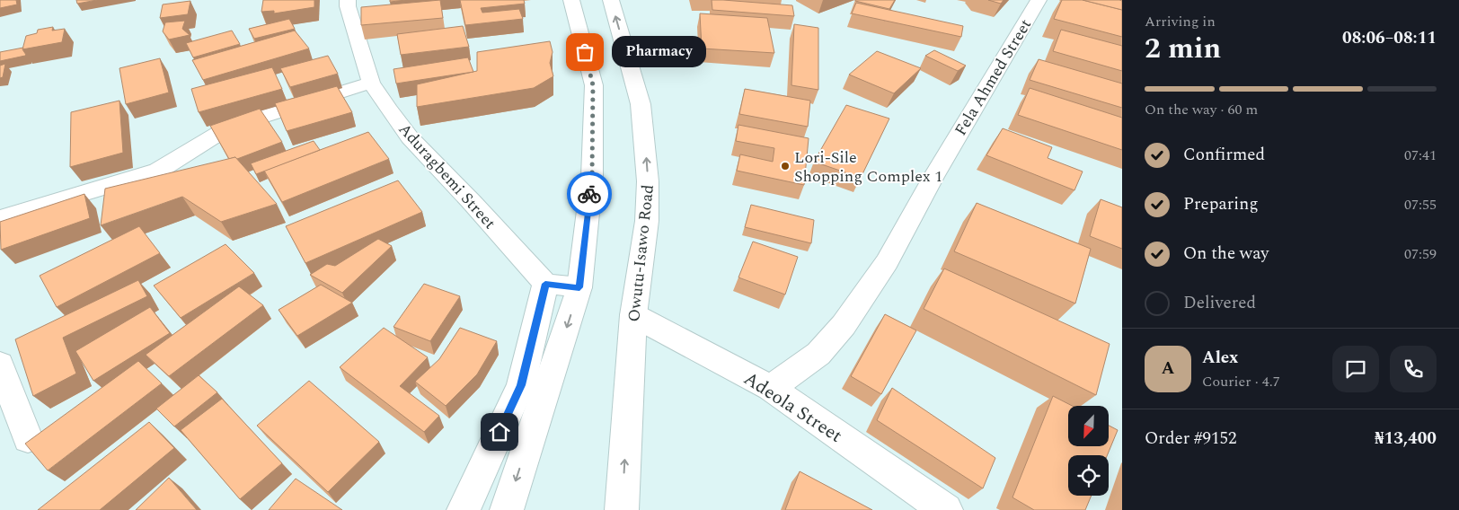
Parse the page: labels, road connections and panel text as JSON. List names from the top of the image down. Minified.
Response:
{"streets":{"street":["Fela Ahmed Street","Aduragbemi Street","Owutu-Isawo Road","Adeola Street"]},"crossings":[["Fela Ahmed Street","Adeola Street"],["Owutu-Isawo Road","Adeola Street"]],"places":["Pharmacy","Lori-Sile Shopping Complex 1"],"north":"bottom left","page":{"heading":["2 min","Arriving in","08:06–08:11"],"panel":["Alex","Courier · 4.7","Order #9152","₦13,400"],"bubble":"Pharmacy","bar":"On the way · 60 m","list":[["Confirmed","07:41"],["Preparing","07:55"],["On the way","07:59"],"Delivered"],"round":"A"}}
